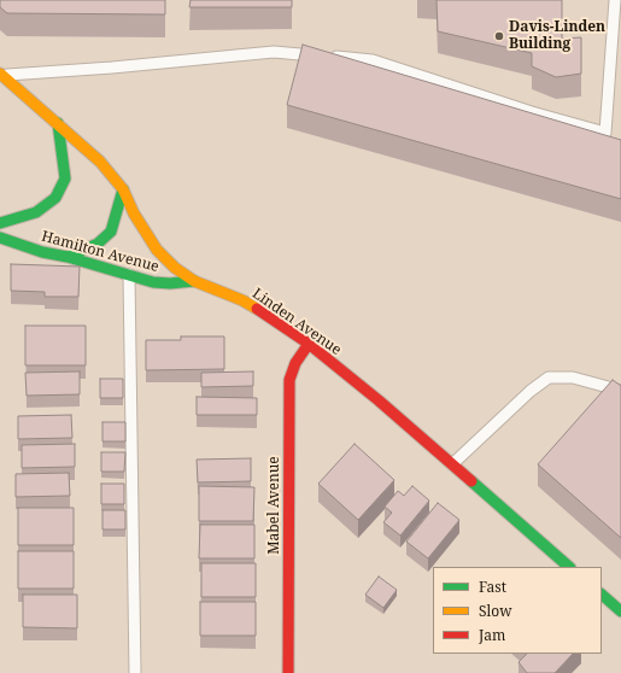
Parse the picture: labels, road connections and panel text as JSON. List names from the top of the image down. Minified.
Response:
{"streets":{"main road":["Hamilton Avenue","Linden Avenue","Mabel Avenue"]},"crossings":[["Hamilton Avenue","Linden Avenue"],["Linden Avenue","Mabel Avenue"]],"places":["Davis-Linden Building"],"legend":["Fast","Slow","Jam"]}
